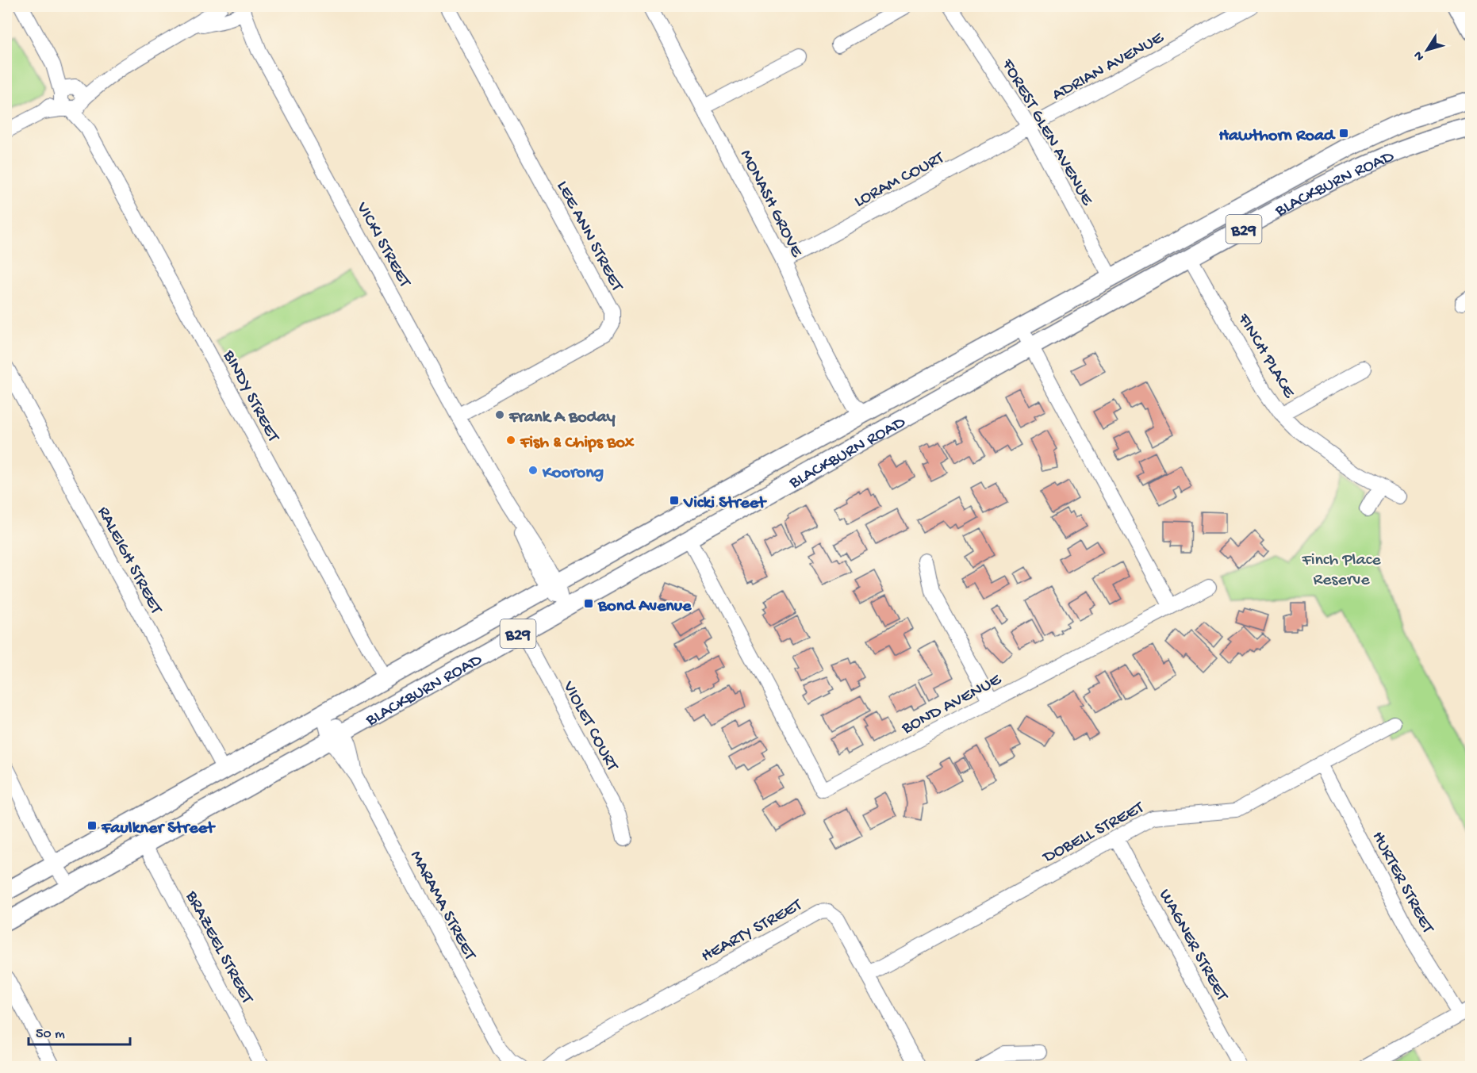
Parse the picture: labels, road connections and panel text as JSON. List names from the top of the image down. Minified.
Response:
{"streets":{"main road":["BLACKBURN ROAD","B29"],"street":["ADRIAN AVENUE","FOREST GLEN AVENUE","LORAM COURT","MONASH GROVE","LEE ANN STREET","VICKI STREET","FINCH PLACE","BINDY STREET","RALEIGH STREET","BOND AVENUE","VIOLET COURT","DOBELL STREET","HURTER STREET","MARAMA STREET","HEARTY STREET","WAGNER STREET","BRAZEEL STREET"]},"crossings":[["ADRIAN AVENUE","FOREST GLEN AVENUE"],["ADRIAN AVENUE","LORAM COURT"],["FOREST GLEN AVENUE","LORAM COURT"],["FOREST GLEN AVENUE","BLACKBURN ROAD"],["LORAM COURT","MONASH GROVE"],["BLACKBURN ROAD","MONASH GROVE"],["BLACKBURN ROAD","VICKI STREET"],["BLACKBURN ROAD","FINCH PLACE"],["BLACKBURN ROAD","BINDY STREET"],["BLACKBURN ROAD","RALEIGH STREET"],["BLACKBURN ROAD","BOND AVENUE"],["BLACKBURN ROAD","VIOLET COURT"],["BLACKBURN ROAD","MARAMA STREET"],["BLACKBURN ROAD","BRAZEEL STREET"],["LEE ANN STREET","VICKI STREET"],["DOBELL STREET","HURTER STREET"],["DOBELL STREET","HEARTY STREET"],["DOBELL STREET","WAGNER STREET"]],"parks":["Finch Place Reserve"],"places":{"transit":["Hawthorn Road","Vicki Street","Bond Avenue","Faulkner Street"],"other":["Frank A Boday","Fish & Chips Box","Koorong"]},"scale_bar":"50 m","north":"bottom left"}
